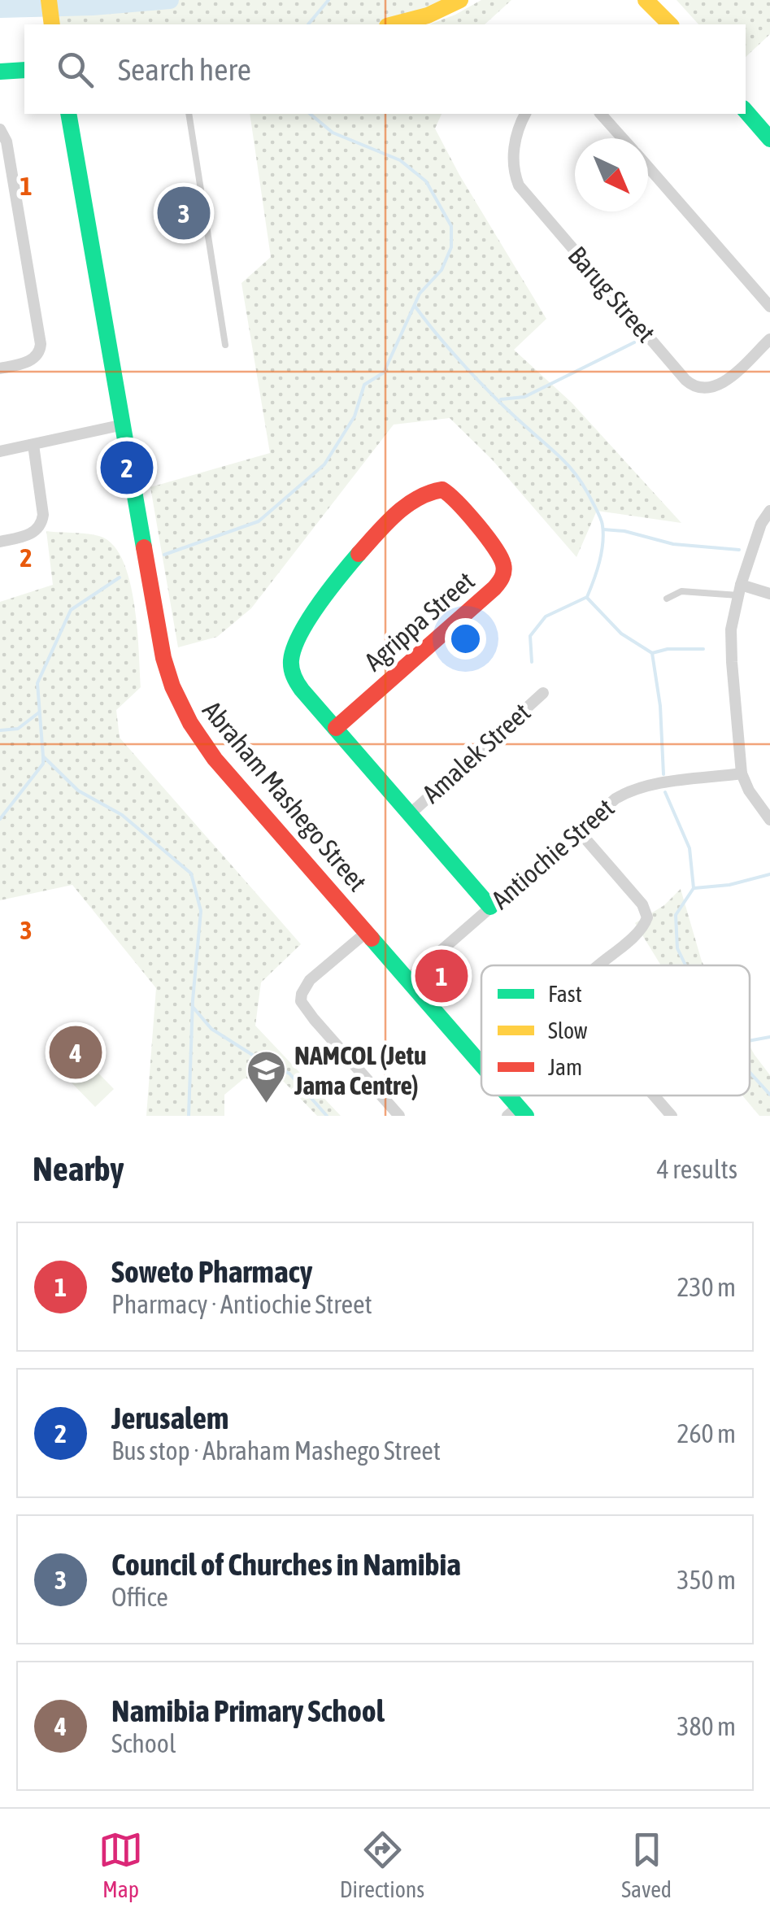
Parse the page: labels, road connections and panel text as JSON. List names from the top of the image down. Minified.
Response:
{"streets":{"main road":["Agrippa Street","Abraham Mashego Street"],"street":["Barug Street","Amalek Street","Antiochie Street"]},"crossings":[["Agrippa Street","Amalek Street"],["Agrippa Street","Antiochie Street"],["Abraham Mashego Street","Antiochie Street"]],"places":{"school or university":["NAMCOL (Jetu Jama Centre)"]},"legend":["Fast","Slow","Jam"],"north":"bottom right","page":{"search":"Search here","pins":["3","2","1","4"],"heading":["Nearby","4 results"],"list":[{"mark":"1","name":"Soweto Pharmacy","note":"Pharmacy · Antiochie Street","value":"230 m"},{"mark":"2","name":"Jerusalem","note":"Bus stop · Abraham Mashego Street","value":"260 m"},{"mark":"3","name":"Council of Churches in Namibia","note":"Office","value":"350 m"},{"mark":"4","name":"Namibia Primary School","note":"School","value":"380 m"}],"nav":["Map","Directions","Saved"]},"grid":{"rows":["1","2","3"]}}
